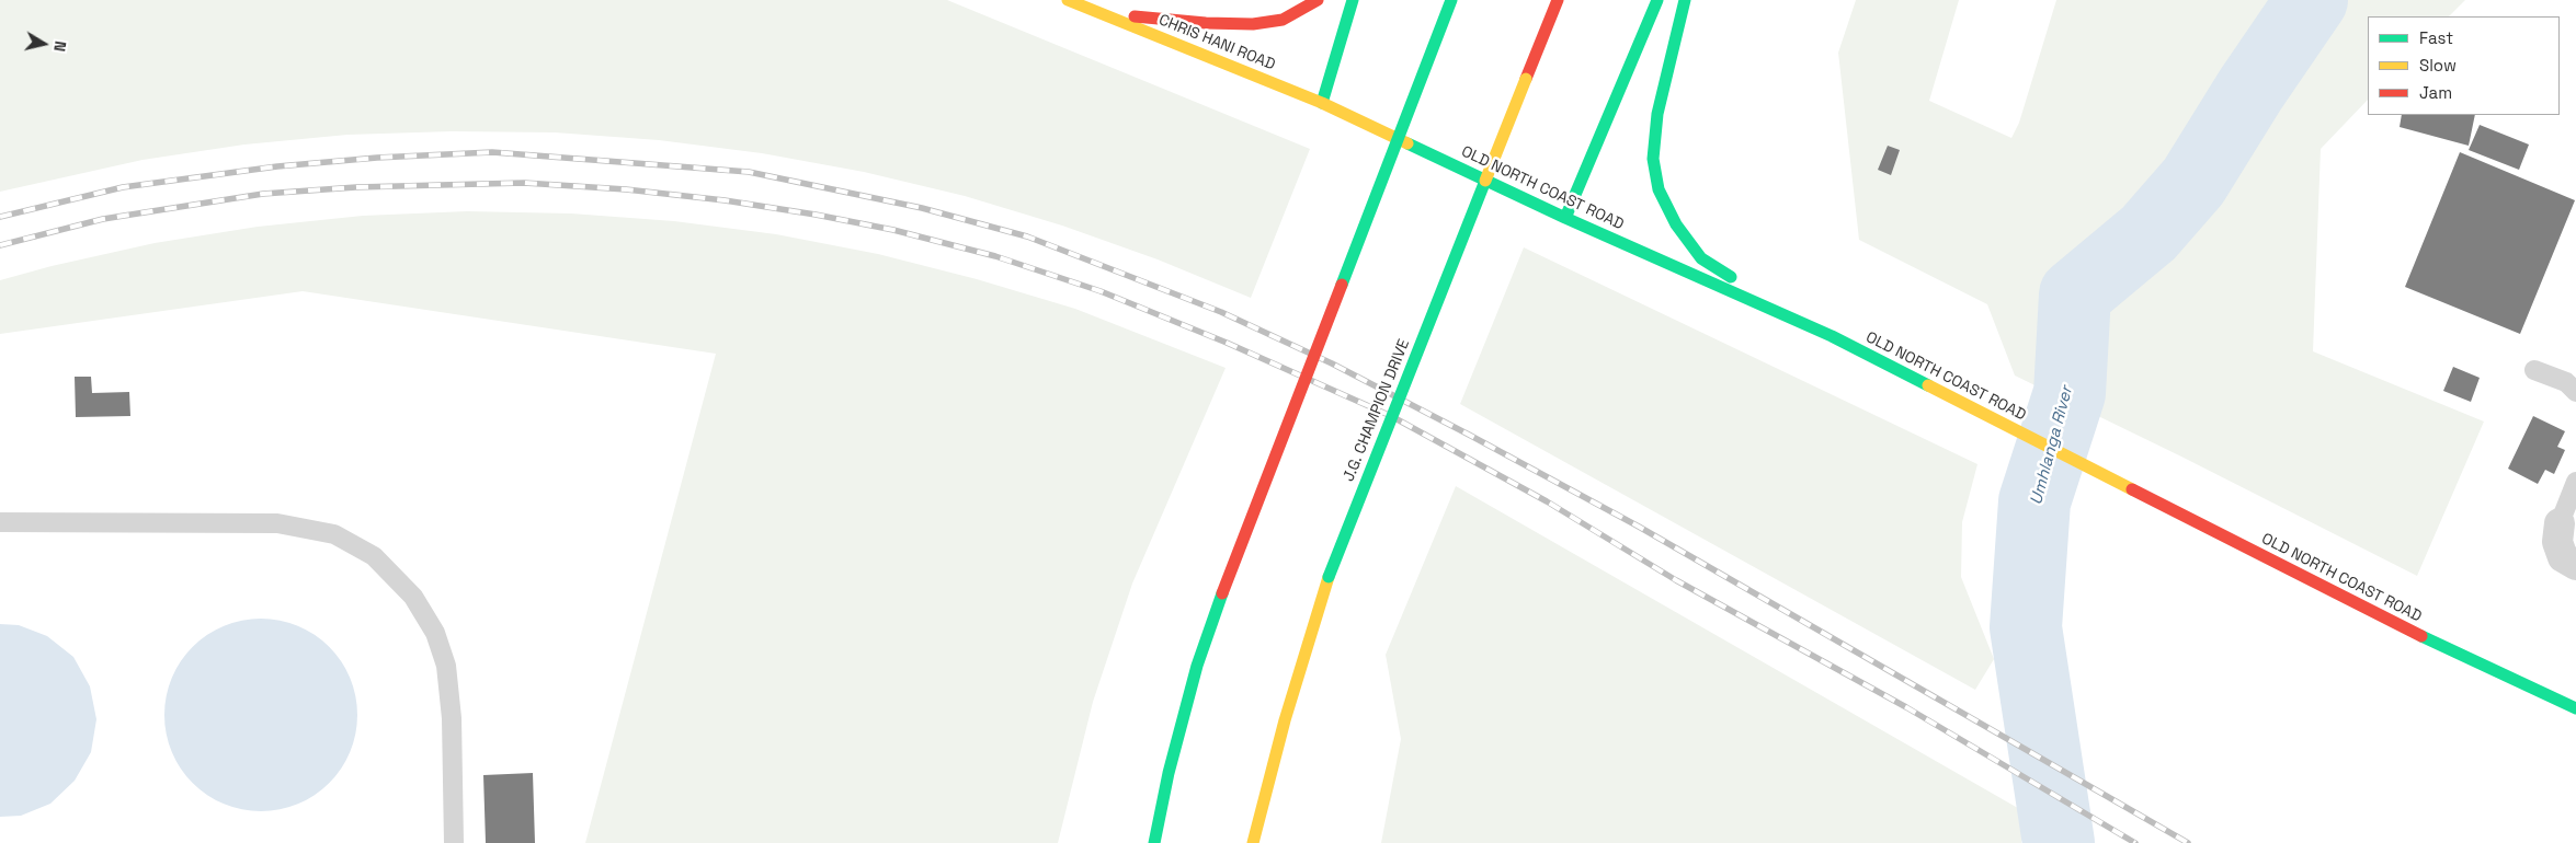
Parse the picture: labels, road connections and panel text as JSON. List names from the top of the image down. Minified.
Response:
{"streets":{"street":["CHRIS HANI ROAD","OLD NORTH COAST ROAD","J.G. CHAMPION DRIVE"]},"crossings":[["CHRIS HANI ROAD","OLD NORTH COAST ROAD"]],"water":["Umhlanga River"],"legend":["Fast","Slow","Jam"],"north":"right"}
